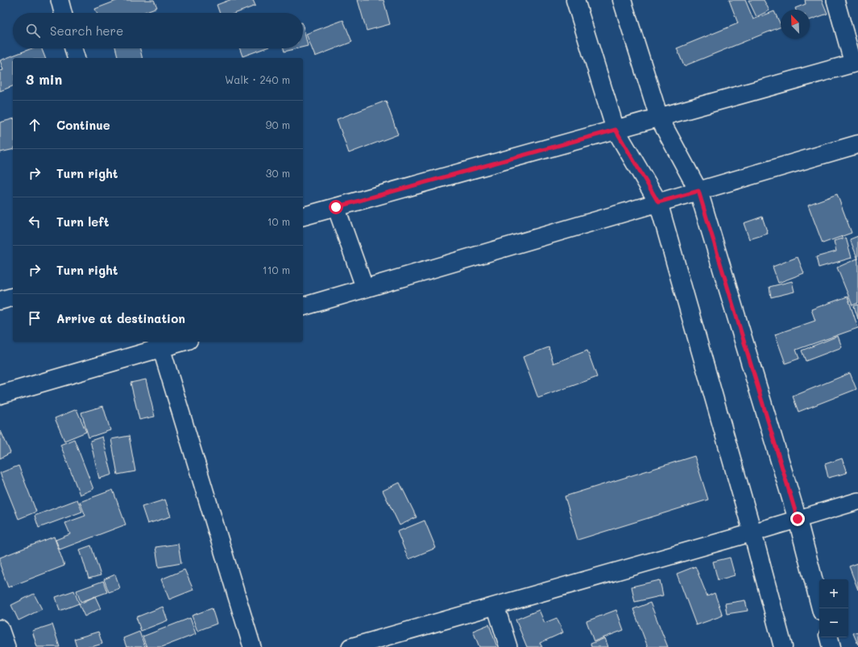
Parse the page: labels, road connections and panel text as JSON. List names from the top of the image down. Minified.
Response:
{"north":"top left","page":{"search":"Search here","heading":["3 min","Walk · 240 m"],"list":[["Continue","90 m"],["Turn right","30 m"],["Turn left","10 m"],["Turn right","110 m"],"Arrive at destination"],"map_buttons":["+","−"]}}
